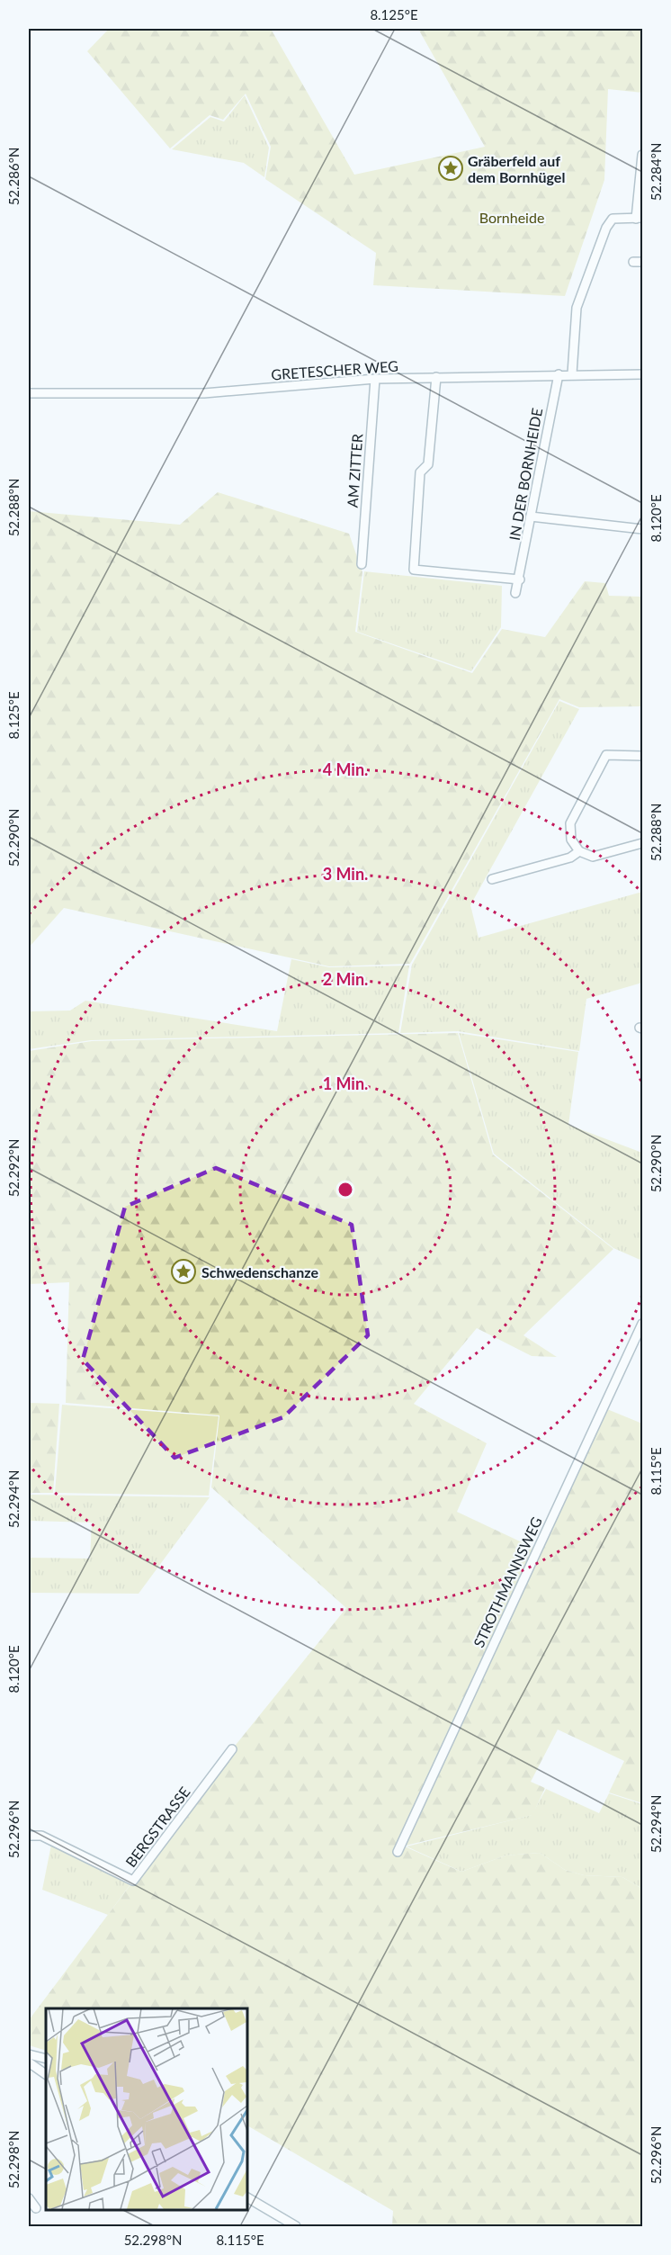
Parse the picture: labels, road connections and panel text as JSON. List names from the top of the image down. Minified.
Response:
{"streets":{"street":["GRETESCHER WEG","AM ZITTER","IN DER BORNHEIDE","STROTHMANNSWEG","BERGSTRASSE"]},"crossings":[["GRETESCHER WEG","AM ZITTER"],["GRETESCHER WEG","IN DER BORNHEIDE"]],"parks":["Bornheide"],"places":{"place":["Gräberfeld auf dem Bornhügel","Schwedenschanze"]},"coordinates":["8.125°E","52.284°N","52.286°N","52.288°N","8.120°E","52.290°N","52.292°N","8.115°E","52.294°N","52.296°N","52.298°N"],"rings":["4 Min.","3 Min.","2 Min.","1 Min."]}
